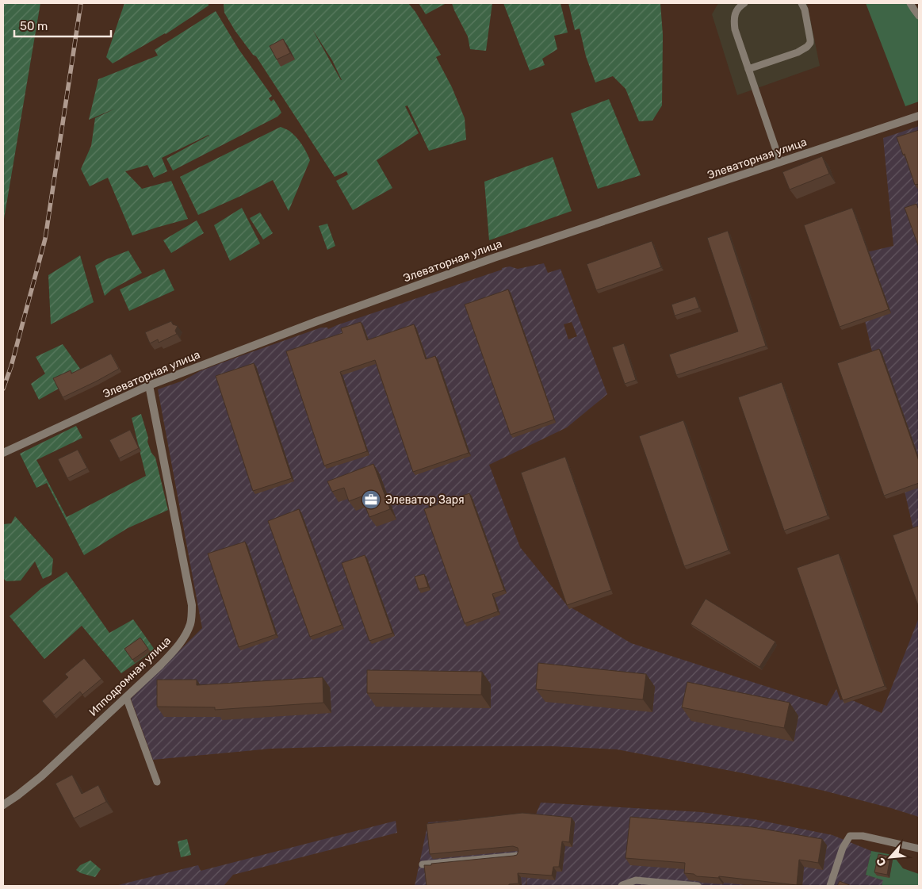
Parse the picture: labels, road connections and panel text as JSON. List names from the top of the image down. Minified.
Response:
{"streets":{"street":["Элеваторная улица","Ипподромная улица"]},"crossings":[["Элеваторная улица","Ипподромная улица"]],"places":{"office":["Элеватор Заря"]},"scale_bar":"50 m","north":"bottom left"}
